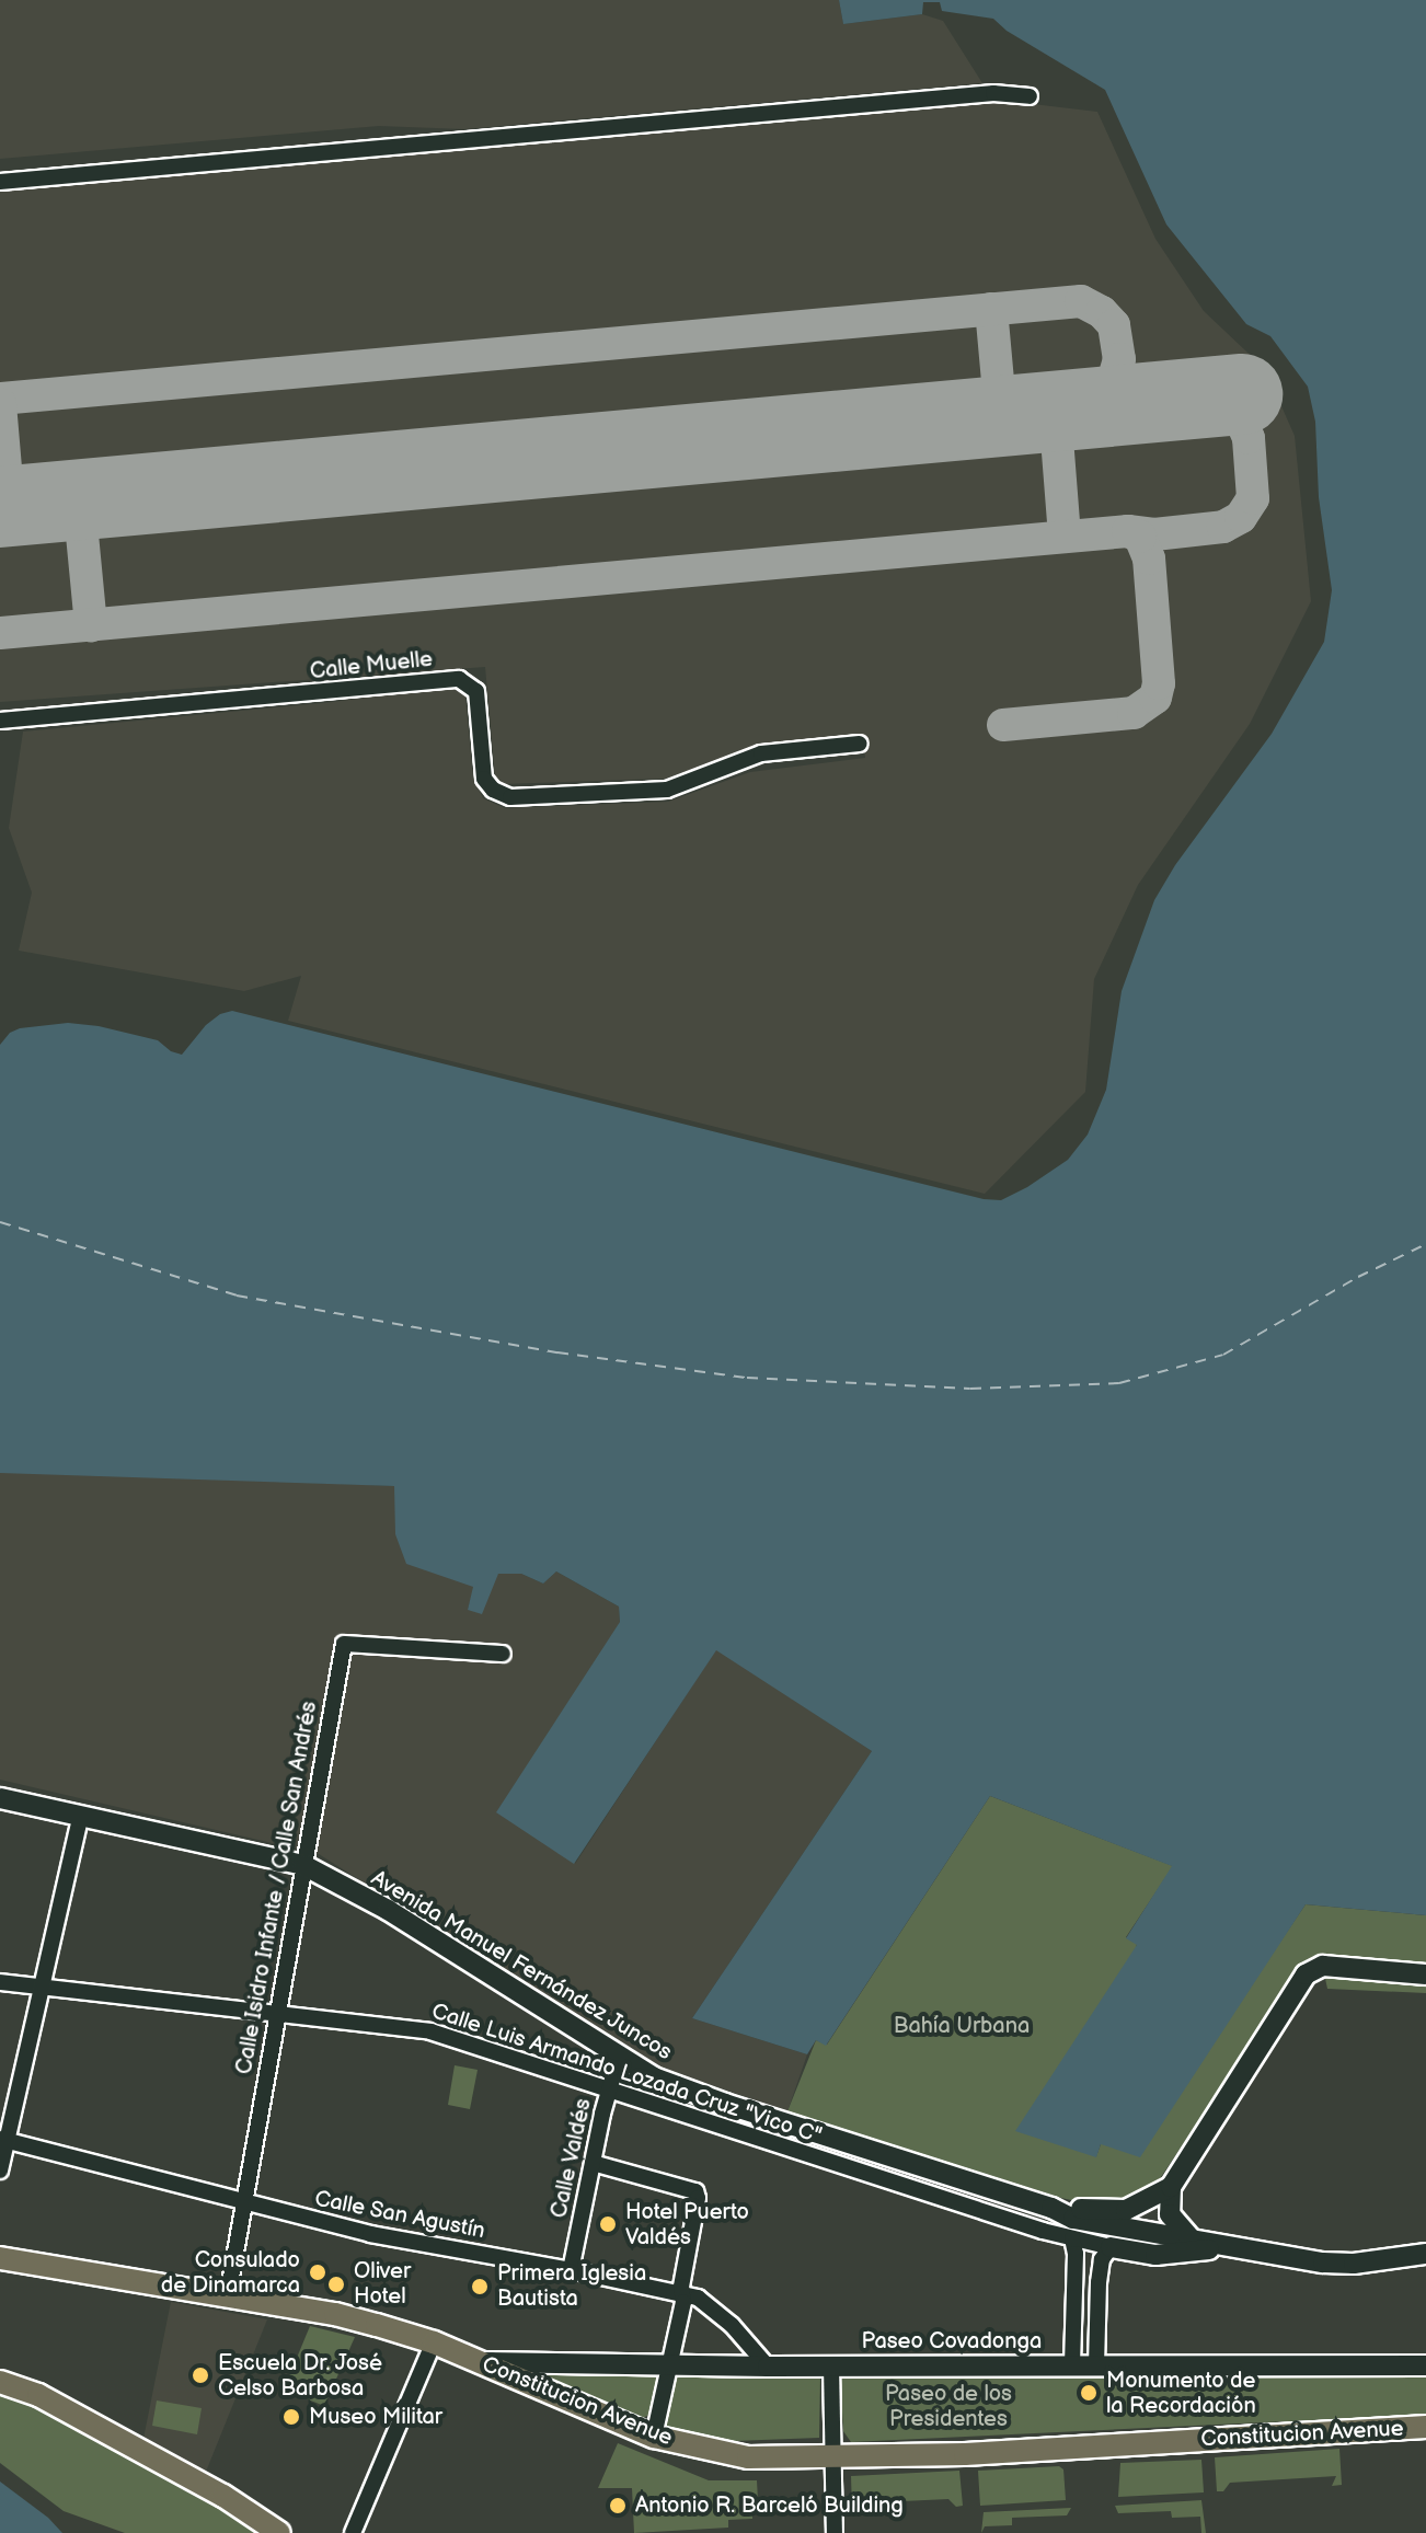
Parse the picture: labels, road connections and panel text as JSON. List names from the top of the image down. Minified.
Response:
{"streets":{"main road":["Avenida Manuel Fernández Juncos","Paseo Covadonga","Constitucion Avenue"],"street":["Calle Muelle","Calle Isidro Infante / Calle San Andrés","Calle Luis Armando Lozada Cruz \"Vico C\"","Calle Valdés","Calle San Agustín"]},"crossings":[["Calle Isidro Infante / Calle San Andrés","Avenida Manuel Fernández Juncos"],["Calle Isidro Infante / Calle San Andrés","Calle Luis Armando Lozada Cruz \"Vico C\""],["Calle Isidro Infante / Calle San Andrés","Calle San Agustín"],["Calle Isidro Infante / Calle San Andrés","Constitucion Avenue"],["Avenida Manuel Fernández Juncos","Calle Valdés"],["Calle Luis Armando Lozada Cruz \"Vico C\"","Calle Valdés"],["Calle Valdés","Calle San Agustín"],["Calle San Agustín","Paseo Covadonga"],["Paseo Covadonga","Constitucion Avenue"]],"parks":["Bahía Urbana","Paseo de los Presidentes"],"places":["Hotel Puerto Valdés","Consulado de Dinamarca","Oliver Hotel","Primera Iglesia Bautista","Escuela Dr. José Celso Barbosa","Monumento de la Recordación","Museo Militar","Antonio R. Barceló Building"]}
